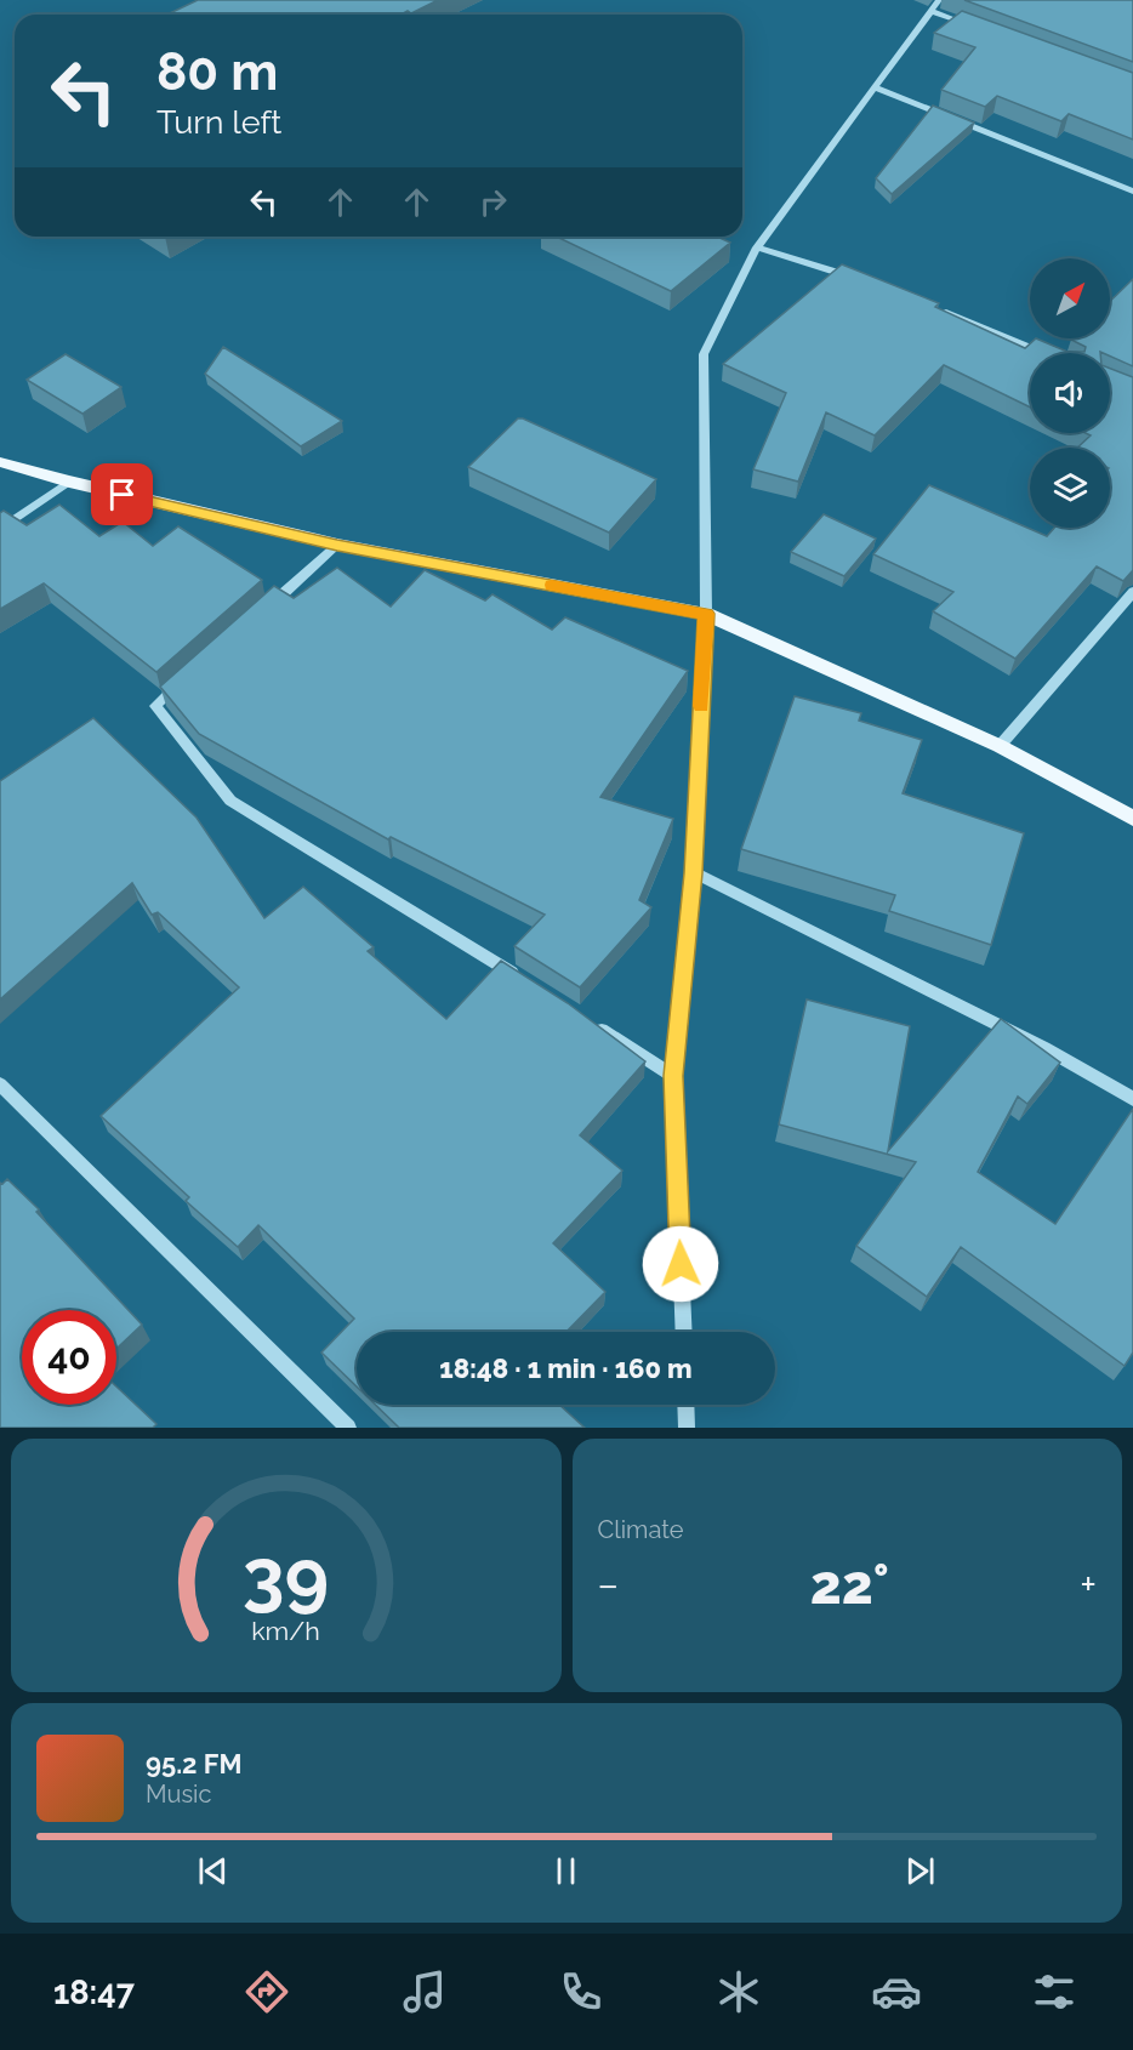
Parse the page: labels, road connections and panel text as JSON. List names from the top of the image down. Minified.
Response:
{"north":"top right","page":{"turn":["80 m","Turn left"],"limit":"40","trip":"18:48 · 1 min · 160 m","tile":"Climate","heat":["−","22°","+"],"song":["95.2 FM","Music"],"tabs":"18:47","gauge":["39","km/h"]}}
